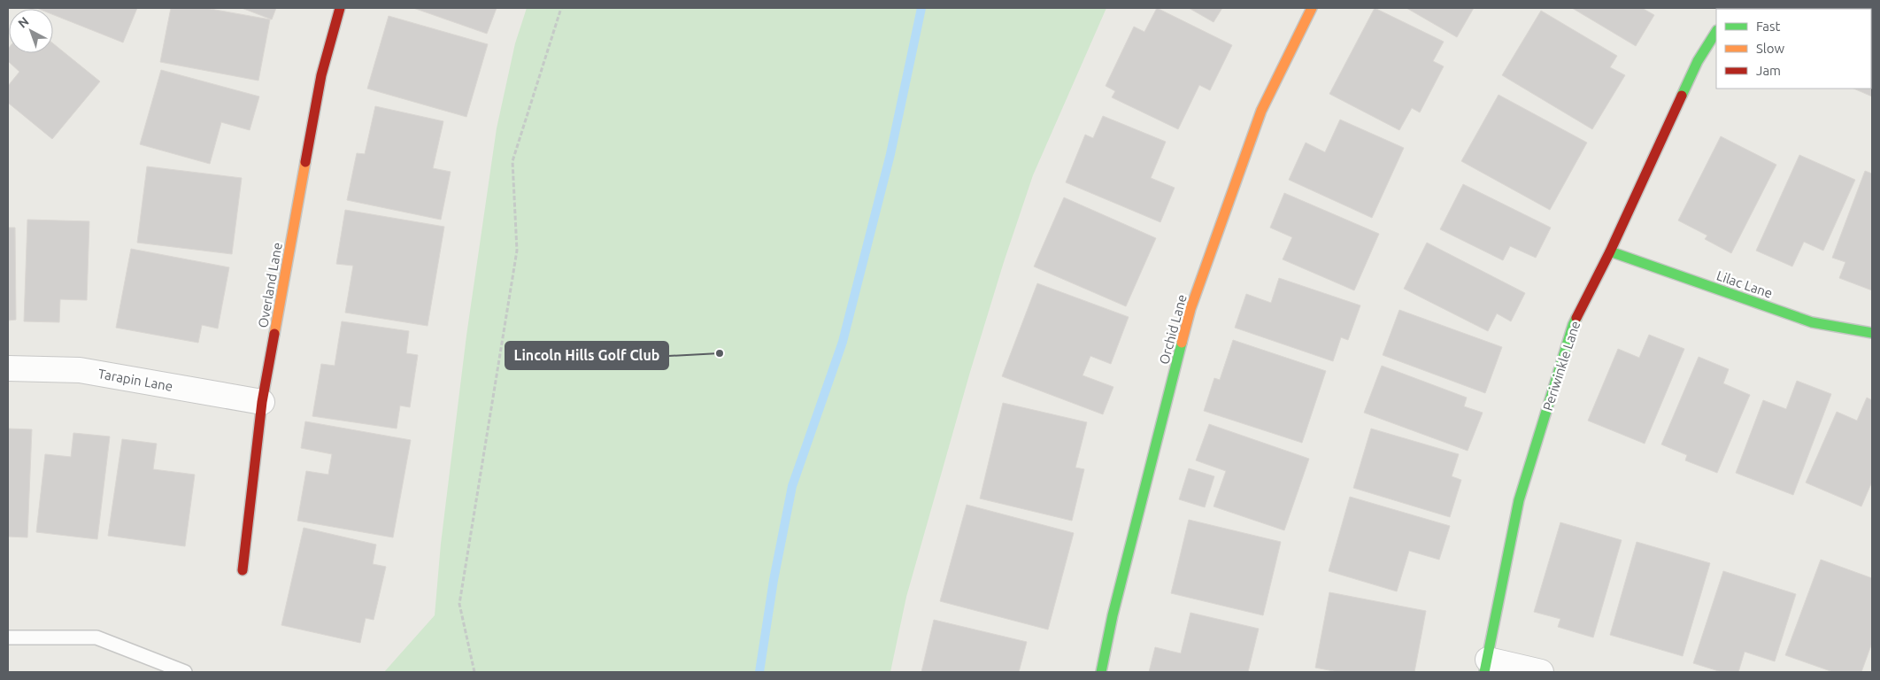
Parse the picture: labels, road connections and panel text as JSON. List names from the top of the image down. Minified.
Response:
{"streets":{"street":["Lilac Lane","Overland Lane","Orchid Lane","Periwinkle Lane","Tarapin Lane"]},"crossings":[["Lilac Lane","Periwinkle Lane"],["Overland Lane","Tarapin Lane"]],"places":["Lincoln Hills Golf Club"],"legend":["Fast","Slow","Jam"],"north":"top left"}
